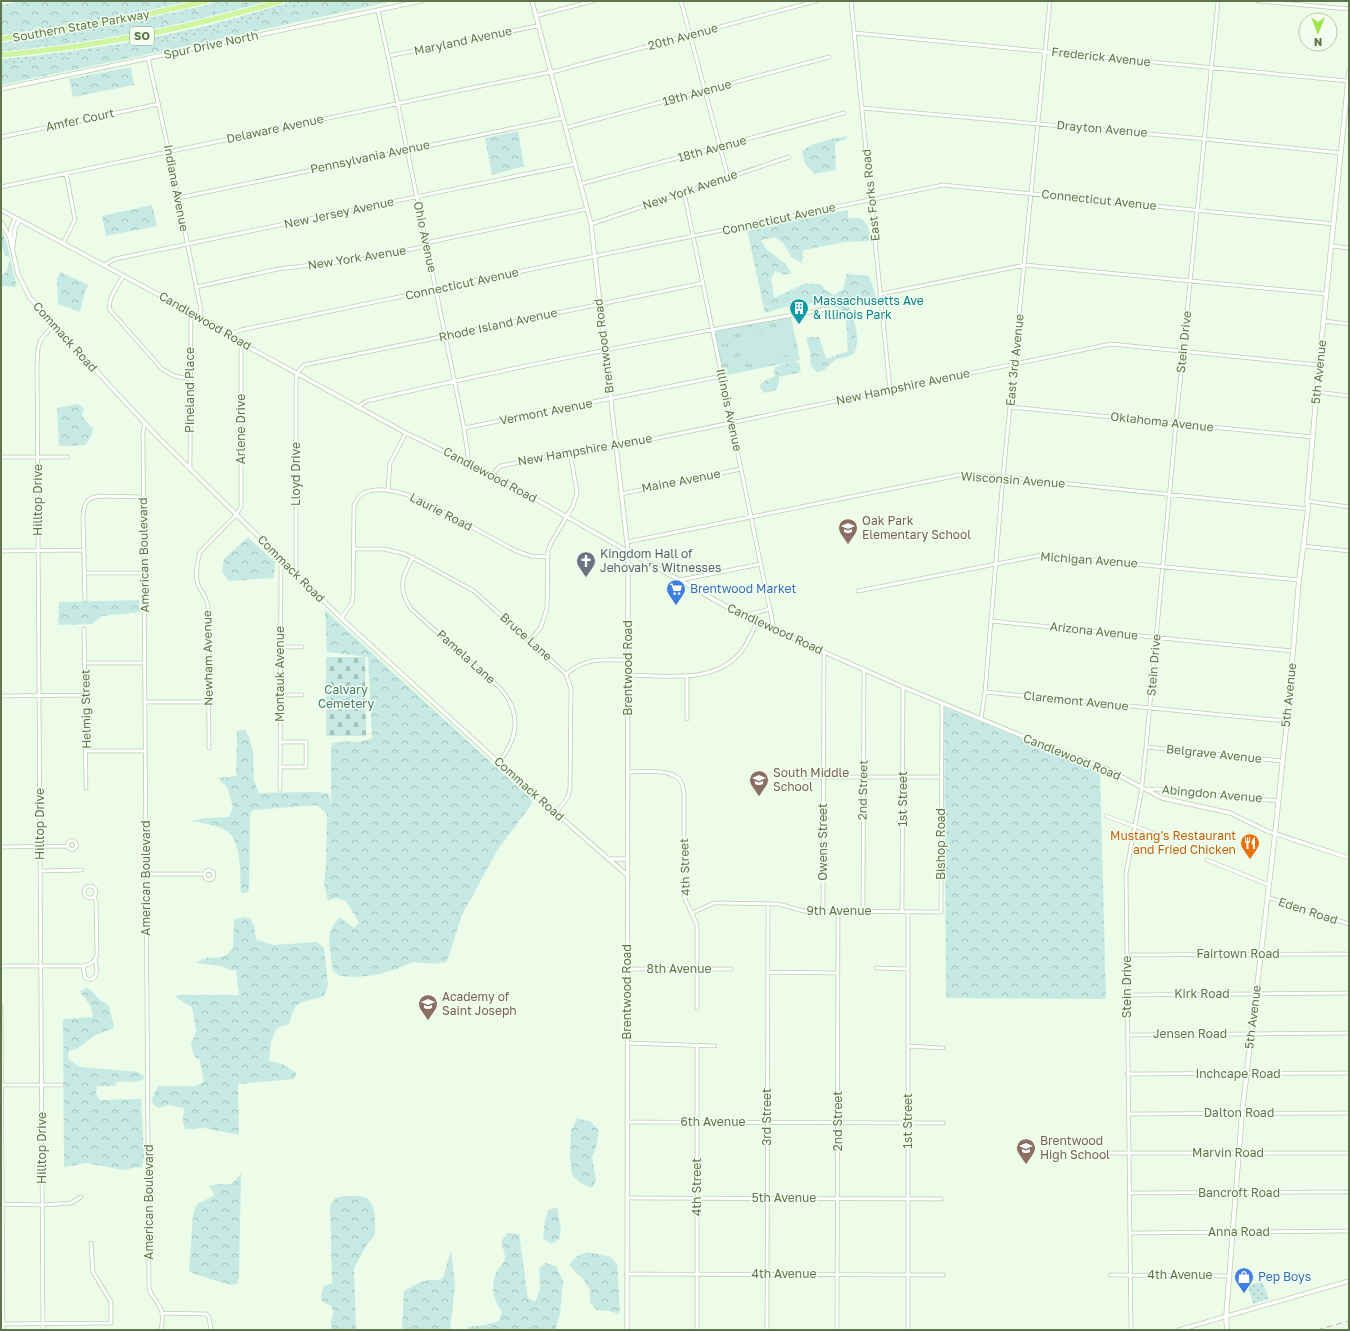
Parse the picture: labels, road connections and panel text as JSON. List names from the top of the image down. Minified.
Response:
{"streets":{"highway":["Southern State Parkway","SO"],"main road":["5th Avenue"],"street":["20th Avenue","Maryland Avenue","Spur Drive North","Frederick Avenue","19th Avenue","Amfer Court","Delaware Avenue","Drayton Avenue","18th Avenue","Pennsylvania Avenue","Indiana Avenue","New York Avenue","East Forks Road","Connecticut Avenue","New Jersey Avenue","Ohio Avenue","Candlewood Road","Rhode Island Avenue","Commack Road","Stein Drive","Brentwood Road","East 3rd Avenue","New Hampshire Avenue","Pineland Place","Illinois Avenue","Vermont Avenue","Oklahoma Avenue","Arlene Drive","Lloyd Drive","Wisconsin Avenue","Maine Avenue","Hilltop Drive","Laurie Road","American Boulevard","Michigan Avenue","Arizona Avenue","Bruce Lane","Pamela Lane","Newham Avenue","Montauk Avenue","Claremont Avenue","Helmig Street","Belgrave Avenue","2nd Street","Abingdon Avenue","1st Street","Owens Street","Bishop Road","4th Street","9th Avenue","Eden Road","Fairtown Road","8th Avenue","Kirk Road","Jensen Road","Inchcape Road","Dalton Road","3rd Street","6th Avenue","Marvin Road","Bancroft Road","Anna Road","4th Avenue"]},"crossings":[["20th Avenue","Delaware Avenue"],["20th Avenue","Brentwood Road"],["Maryland Avenue","Ohio Avenue"],["Maryland Avenue","Brentwood Road"],["Spur Drive North","Indiana Avenue"],["Spur Drive North","Ohio Avenue"],["Frederick Avenue","East Forks Road"],["Frederick Avenue","Stein Drive"],["Frederick Avenue","East 3rd Avenue"],["Frederick Avenue","5th Avenue"],["19th Avenue","Brentwood Road"],["Amfer Court","Indiana Avenue"],["Delaware Avenue","Indiana Avenue"],["Delaware Avenue","Ohio Avenue"],["Delaware Avenue","Brentwood Road"],["Drayton Avenue","East Forks Road"],["Drayton Avenue","Stein Drive"],["Drayton Avenue","East 3rd Avenue"],["Drayton Avenue","5th Avenue"],["18th Avenue","Brentwood Road"],["Pennsylvania Avenue","Indiana Avenue"],["Pennsylvania Avenue","Ohio Avenue"],["Pennsylvania Avenue","Brentwood Road"],["Indiana Avenue","New York Avenue"],["Indiana Avenue","New Jersey Avenue"],["Indiana Avenue","Candlewood Road"],["New York Avenue","Ohio Avenue"],["New York Avenue","Brentwood Road"],["New York Avenue","Illinois Avenue"],["East Forks Road","Connecticut Avenue"],["East Forks Road","New Hampshire Avenue"],["Connecticut Avenue","Ohio Avenue"],["Connecticut Avenue","Candlewood Road"],["Connecticut Avenue","Stein Drive"],["Connecticut Avenue","Brentwood Road"],["Connecticut Avenue","East 3rd Avenue"],["Connecticut Avenue","5th Avenue"],["Connecticut Avenue","Illinois Avenue"],["New Jersey Avenue","Ohio Avenue"],["New Jersey Avenue","Candlewood Road"],["New Jersey Avenue","Brentwood Road"],["Ohio Avenue","Candlewood Road"],["Ohio Avenue","Rhode Island Avenue"],["Ohio Avenue","Vermont Avenue"],["Candlewood Road","Rhode Island Avenue"],["Candlewood Road","Commack Road"],["Candlewood Road","Stein Drive"],["Candlewood Road","Brentwood Road"],["Candlewood Road","East 3rd Avenue"],["Candlewood Road","5th Avenue"],["Candlewood Road","New Hampshire Avenue"],["Candlewood Road","Pineland Place"],["Candlewood Road","Illinois Avenue"],["Candlewood Road","Arlene Drive"],["Candlewood Road","Lloyd Drive"],["Candlewood Road","2nd Street"],["Candlewood Road","Abingdon Avenue"],["Candlewood Road","1st Street"],["Candlewood Road","Owens Street"],["Candlewood Road","Bishop Road"],["Rhode Island Avenue","Brentwood Road"],["Rhode Island Avenue","Illinois Avenue"],["Rhode Island Avenue","Lloyd Drive"],["Commack Road","Brentwood Road"],["Commack Road","Pineland Place"],["Commack Road","Arlene Drive"],["Commack Road","Lloyd Drive"],["Commack Road","Hilltop Drive"],["Commack Road","Laurie Road"],["Commack Road","American Boulevard"],["Commack Road","Pamela Lane"],["Commack Road","Newham Avenue"],["Commack Road","Montauk Avenue"],["Stein Drive","New Hampshire Avenue"],["Stein Drive","Oklahoma Avenue"],["Stein Drive","Wisconsin Avenue"],["Stein Drive","Michigan Avenue"],["Stein Drive","Arizona Avenue"],["Stein Drive","Claremont Avenue"],["Stein Drive","Belgrave Avenue"],["Stein Drive","Fairtown Road"],["Stein Drive","Kirk Road"],["Stein Drive","Jensen Road"],["Stein Drive","Inchcape Road"],["Stein Drive","Dalton Road"],["Stein Drive","Marvin Road"],["Stein Drive","Bancroft Road"],["Stein Drive","Anna Road"],["Stein Drive","4th Avenue"],["Brentwood Road","5th Avenue"],["Brentwood Road","New Hampshire Avenue"],["Brentwood Road","Vermont Avenue"],["Brentwood Road","Wisconsin Avenue"],["Brentwood Road","Maine Avenue"],["Brentwood Road","4th Street"],["Brentwood Road","8th Avenue"],["Brentwood Road","6th Avenue"],["Brentwood Road","4th Avenue"],["East 3rd Avenue","New Hampshire Avenue"],["East 3rd Avenue","Oklahoma Avenue"],["East 3rd Avenue","Wisconsin Avenue"],["East 3rd Avenue","Michigan Avenue"],["East 3rd Avenue","Arizona Avenue"],["East 3rd Avenue","Claremont Avenue"],["5th Avenue","New Hampshire Avenue"],["5th Avenue","Oklahoma Avenue"],["5th Avenue","Wisconsin Avenue"],["5th Avenue","Michigan Avenue"],["5th Avenue","Arizona Avenue"],["5th Avenue","Claremont Avenue"],["5th Avenue","Belgrave Avenue"],["5th Avenue","2nd Street"],["5th Avenue","Abingdon Avenue"],["5th Avenue","1st Street"],["5th Avenue","4th Street"],["5th Avenue","Eden Road"],["5th Avenue","Fairtown Road"],["5th Avenue","Kirk Road"],["5th Avenue","Jensen Road"],["5th Avenue","Inchcape Road"],["5th Avenue","Dalton Road"],["5th Avenue","3rd Street"],["5th Avenue","Marvin Road"],["5th Avenue","Bancroft Road"],["5th Avenue","Anna Road"],["5th Avenue","4th Avenue"],["New Hampshire Avenue","Illinois Avenue"],["Illinois Avenue","Vermont Avenue"],["Illinois Avenue","Wisconsin Avenue"],["Illinois Avenue","Maine Avenue"],["Arlene Drive","Newham Avenue"],["Laurie Road","Bruce Lane"],["Bruce Lane","Pamela Lane"],["2nd Street","9th Avenue"],["2nd Street","6th Avenue"],["2nd Street","4th Avenue"],["1st Street","9th Avenue"],["1st Street","6th Avenue"],["1st Street","4th Avenue"],["Owens Street","9th Avenue"],["Bishop Road","9th Avenue"],["4th Street","9th Avenue"],["4th Street","8th Avenue"],["4th Street","6th Avenue"],["4th Street","4th Avenue"],["9th Avenue","3rd Street"],["3rd Street","6th Avenue"],["3rd Street","4th Avenue"]],"parks":["Calvary Cemetery"],"places":{"building":["Massachusetts Ave & Illinois Park"],"school or university":["Oak Park Elementary School","South Middle School","Academy of Saint Joseph","Brentwood High School"],"church":["Kingdom Hall of Jehovah’s Witnesses"],"supermarket":["Brentwood Market"],"restaurant":["Mustang's Restaurant and Fried Chicken"],"shop":["Pep Boys"]},"north":"bottom"}
